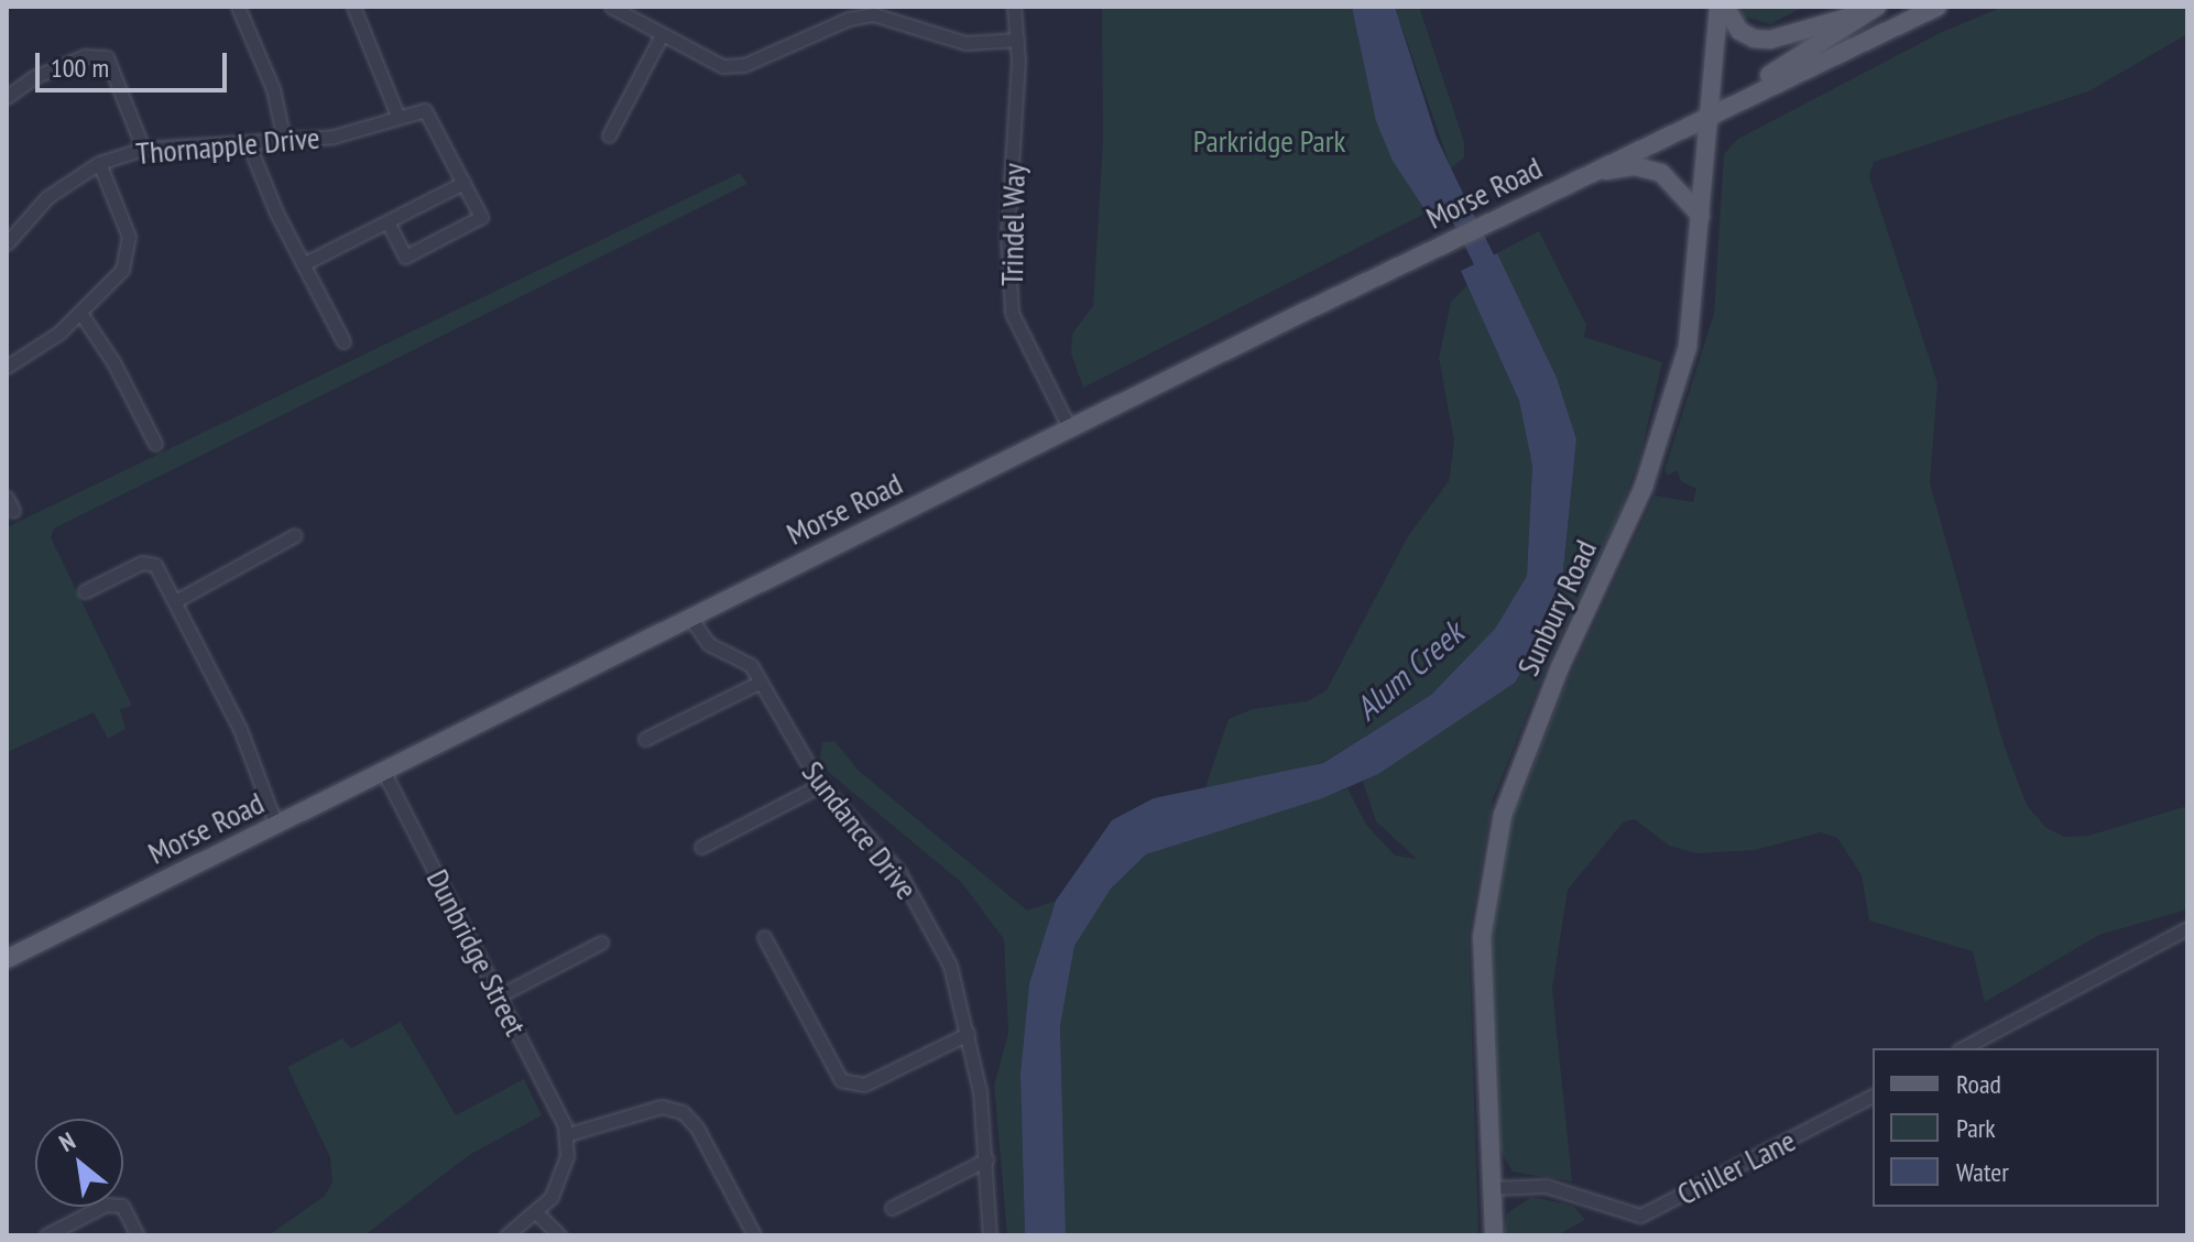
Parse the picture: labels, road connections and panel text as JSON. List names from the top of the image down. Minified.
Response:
{"streets":{"main road":["Morse Road","Sunbury Road"],"street":["Thornapple Drive","Trindel Way","Sundance Drive","Dunbridge Street","Chiller Lane"]},"crossings":[["Morse Road","Trindel Way"],["Morse Road","Sunbury Road"],["Morse Road","Sundance Drive"],["Morse Road","Dunbridge Street"],["Sunbury Road","Chiller Lane"]],"water":["Alum Creek"],"parks":["Parkridge Park"],"legend":["Road","Park","Water"],"scale_bar":"100 m","north":"top left"}
